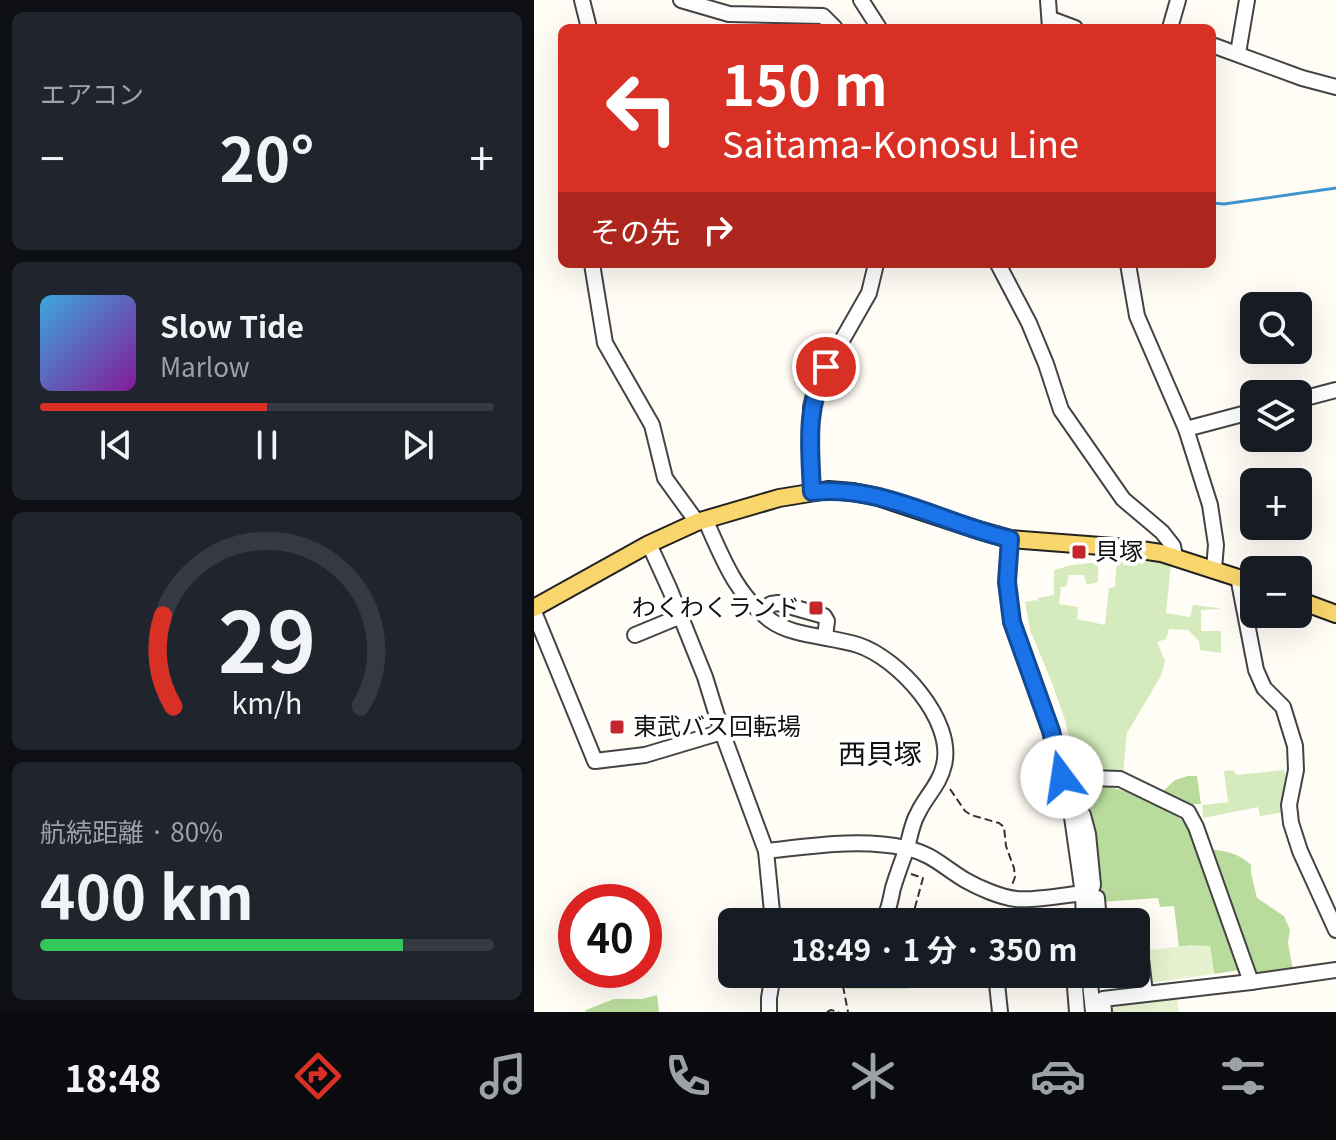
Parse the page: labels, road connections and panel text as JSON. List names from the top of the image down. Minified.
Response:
{"districts":["西貝塚"],"places":{"transit":["貝塚","わくわくランド","東武バス回転場"]},"page":{"tile":["エアコン",["航続距離 · 80%","400 km"]],"turn":["150 m","Saitama-Konosu Line"],"heat":["−","20°","+"],"then":"その先","map_buttons":["+","−"],"song":["Slow Tide","Marlow"],"limit":"40","trip":"18:49 · 1 分 · 350 m","tabs":"18:48","gauge":["29","km/h"]}}
